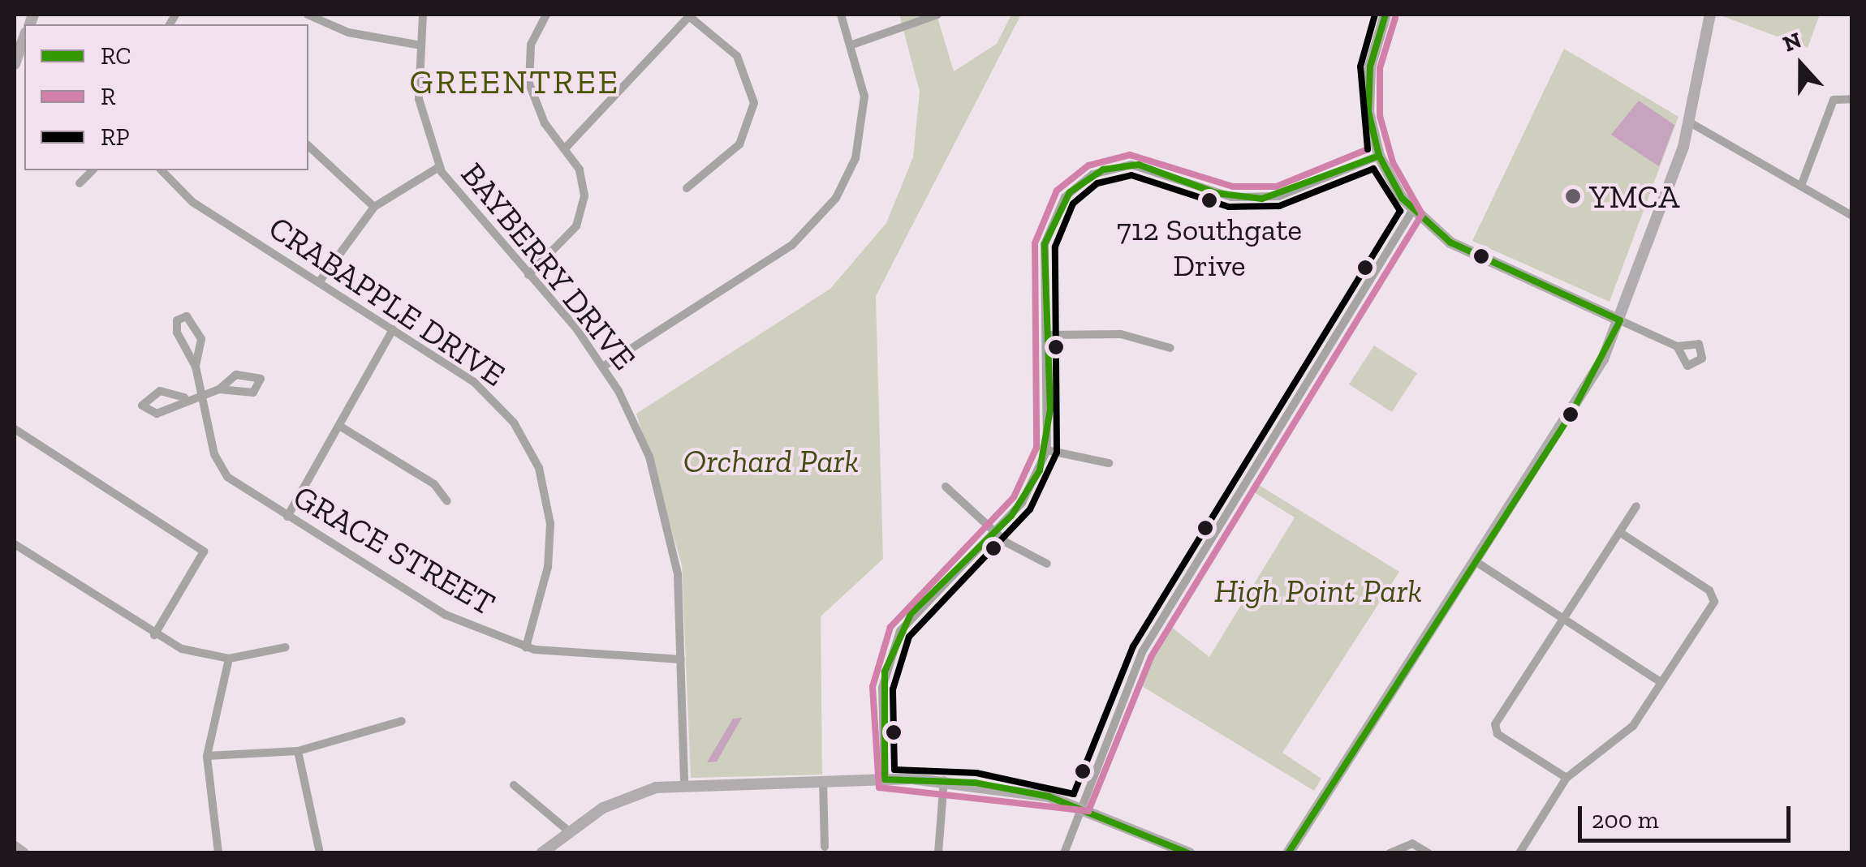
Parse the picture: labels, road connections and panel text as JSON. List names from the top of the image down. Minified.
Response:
{"streets":{"street":["BAYBERRY DRIVE","CRABAPPLE DRIVE","GRACE STREET"]},"crossings":[["BAYBERRY DRIVE","GRACE STREET"],["CRABAPPLE DRIVE","GRACE STREET"]],"districts":["GREENTREE"],"parks":["Orchard Park","High Point Park"],"places":["YMCA","712 Southgate Drive"],"lines":["transit line RC","transit line RP","transit line R"],"legend":["RC","R","RP"],"scale_bar":"200 m","north":"top"}
